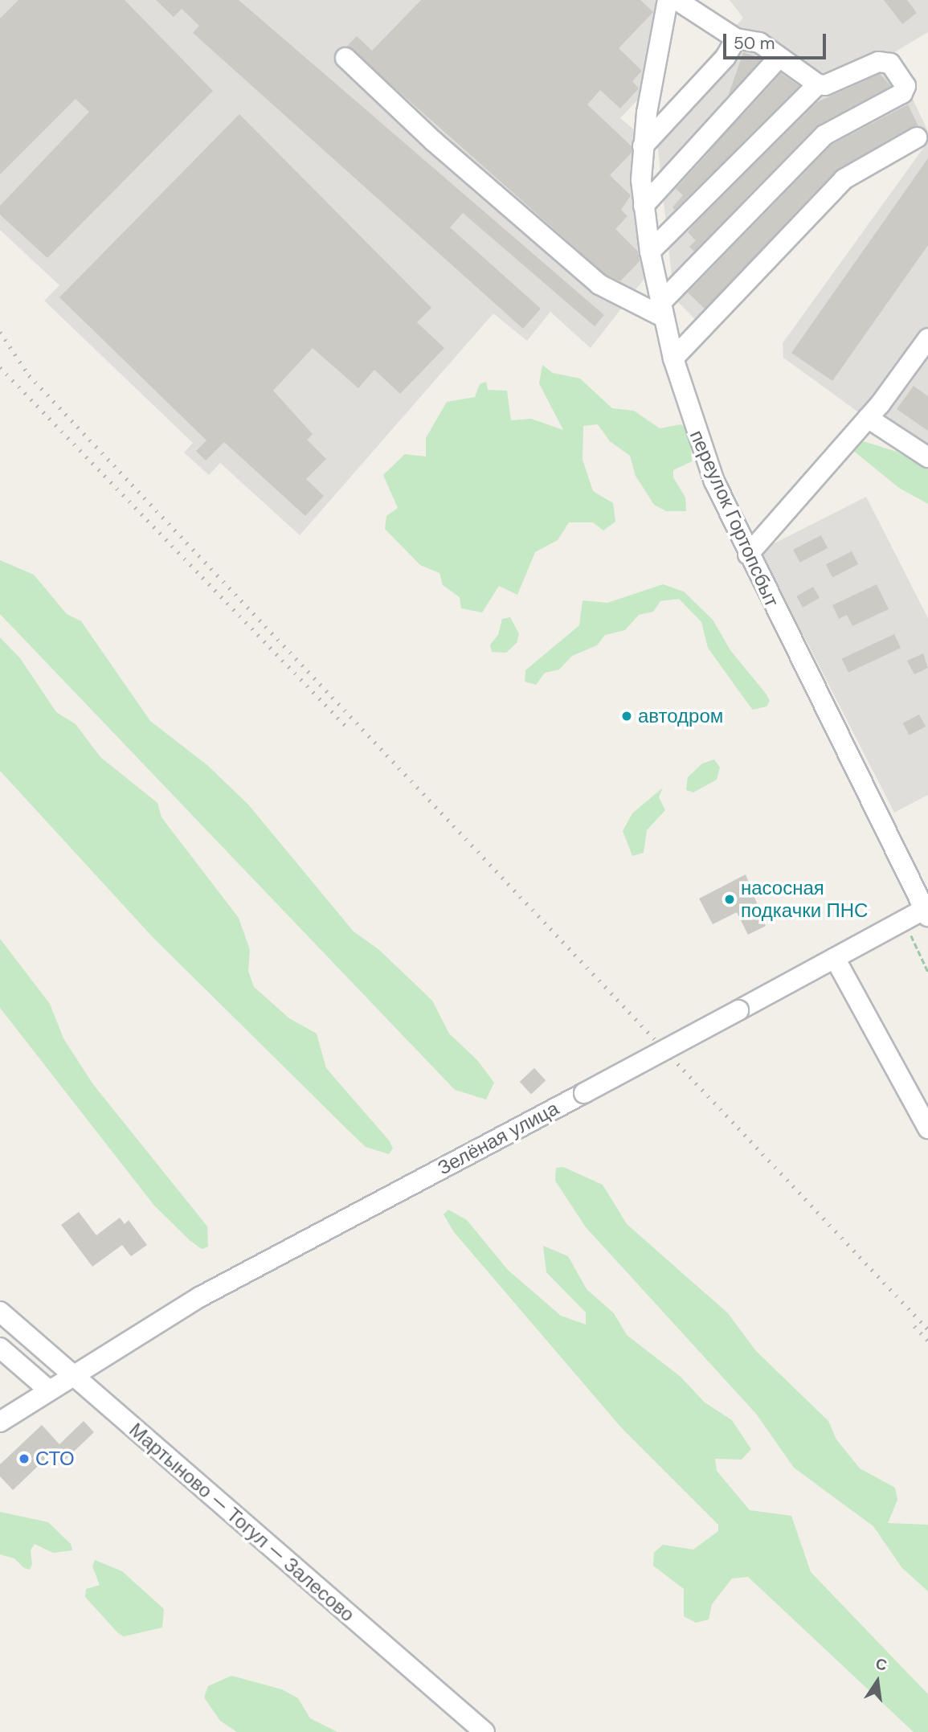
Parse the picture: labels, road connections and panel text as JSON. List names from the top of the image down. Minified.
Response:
{"streets":{"street":["переулок Гортопсбыт","Зелёная улица","Мартыново — Тогул — Залесово"]},"crossings":[["переулок Гортопсбыт","Зелёная улица"],["Зелёная улица","Мартыново — Тогул — Залесово"]],"places":["автодром","насосная подкачки ПНС","СТО"],"scale_bar":"50 m","north":"top"}
